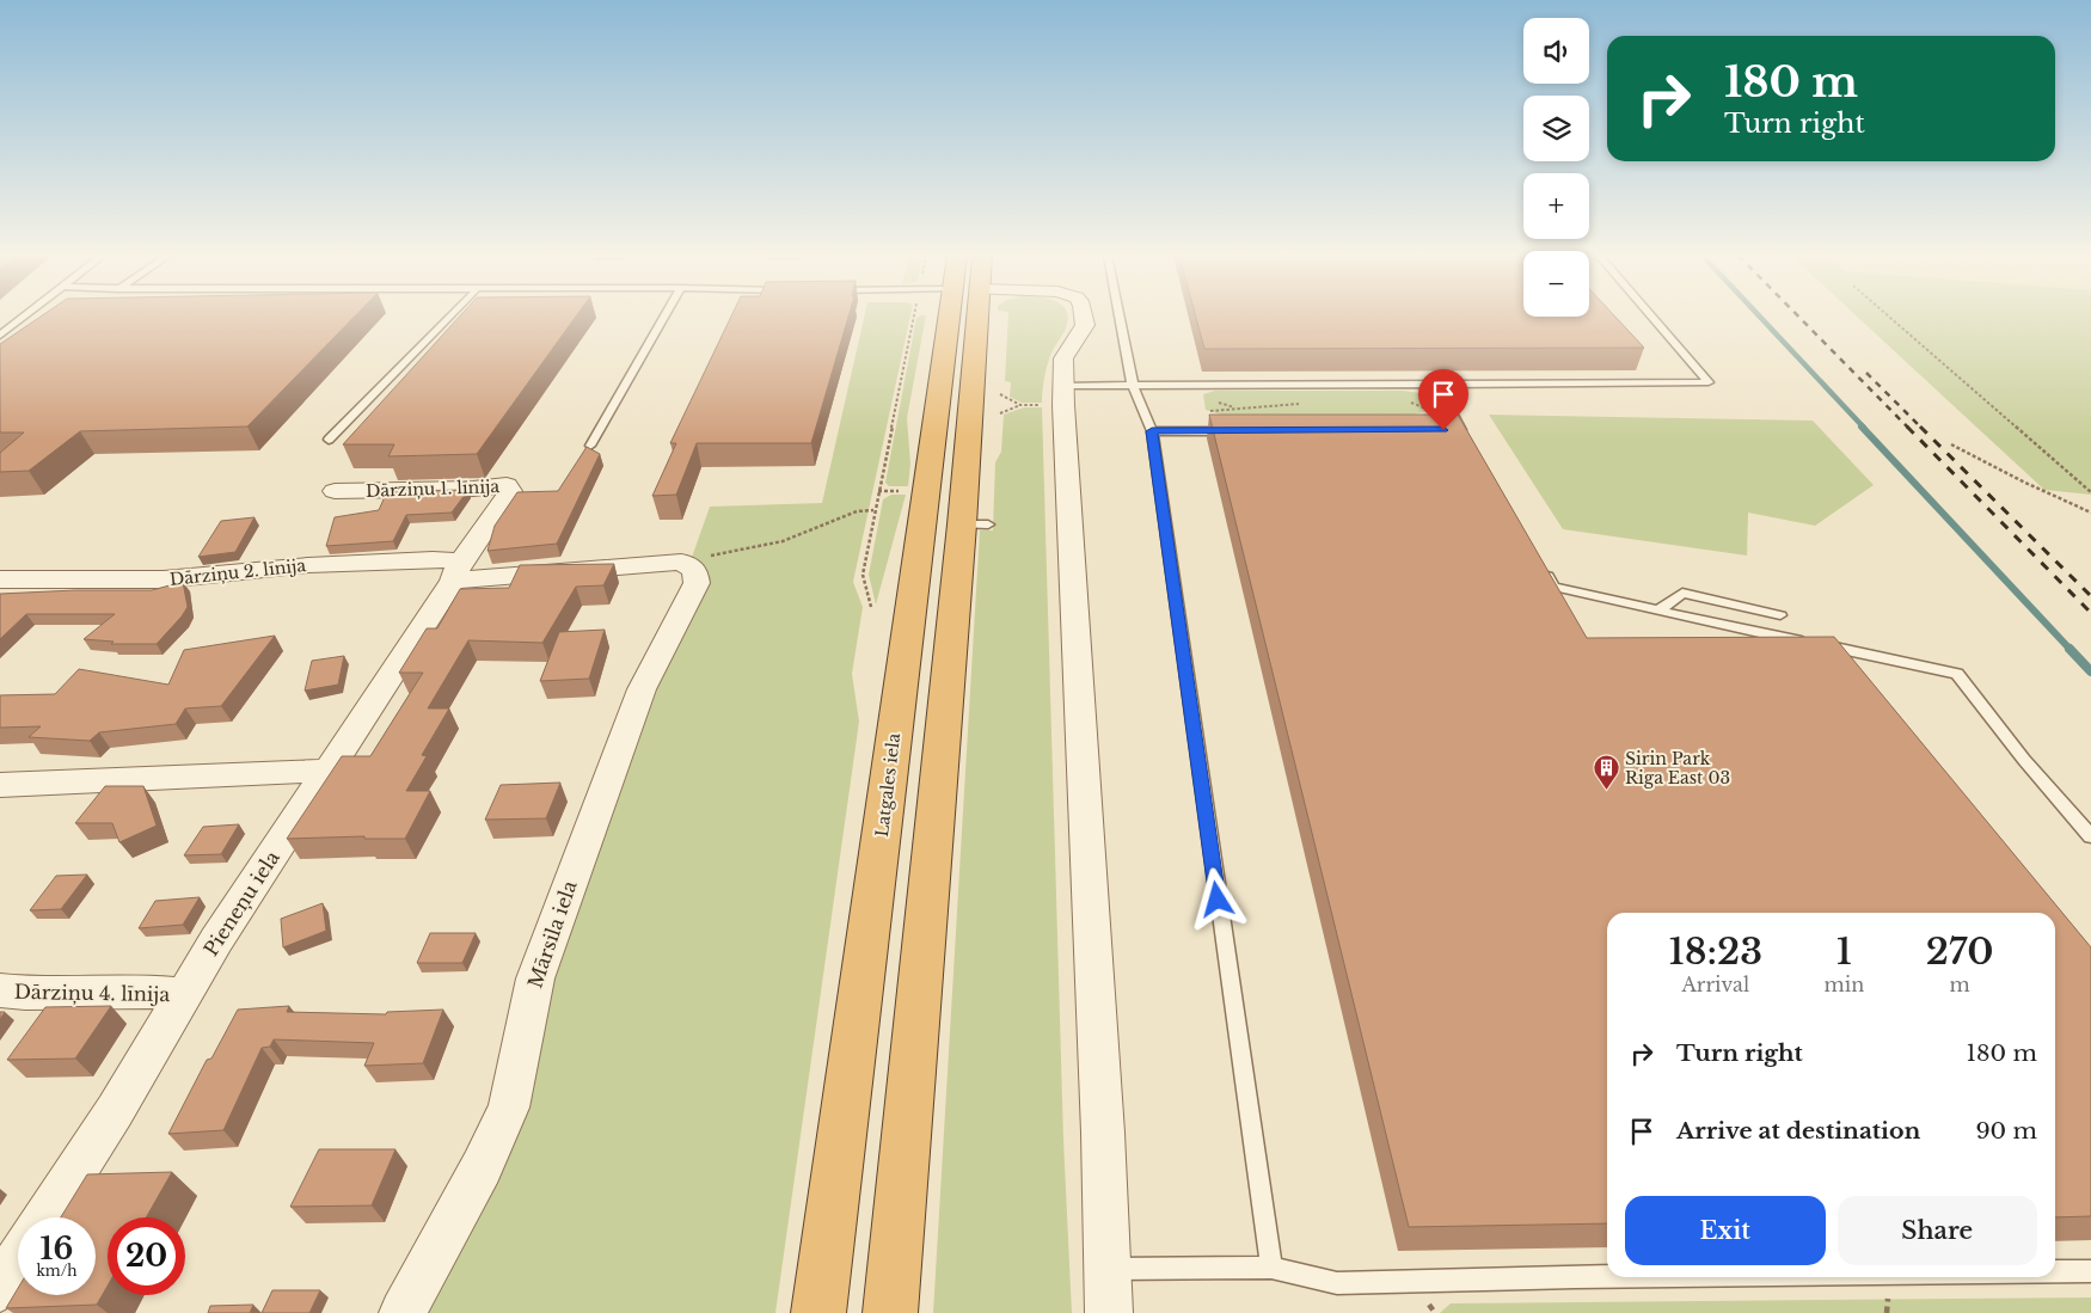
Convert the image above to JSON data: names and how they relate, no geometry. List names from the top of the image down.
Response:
{
  "streets": {
    "highway": ["Latgales iela"],
    "street": [
      "Dārziņu 1. līnija",
      "Dārziņu 2. līnija",
      "Pieneņu iela",
      "Mārsila iela",
      "Dārziņu 4. līnija"
    ]
  },
  "crossings": [
    ["Dārziņu 1. līnija", "Dārziņu 2. līnija"],
    ["Dārziņu 1. līnija", "Pieneņu iela"],
    ["Dārziņu 2. līnija", "Pieneņu iela"],
    ["Dārziņu 2. līnija", "Mārsila iela"],
    ["Pieneņu iela", "Dārziņu 4. līnija"]
  ],
  "places": {
    "building": ["Sirin Park Riga East 03"]
  },
  "page": {
    "map_buttons": ["+", "−"],
    "turn": ["180 m", "Turn right"],
    "eta": [
      "18:23",
      "Arrival",
      "1",
      "min",
      "270",
      "m"
    ],
    "list": [
      {
        "name": "Turn right",
        "value": "180 m"
      },
      {
        "name": "Arrive at destination",
        "value": "90 m"
      }
    ],
    "buttons": ["Exit", "Share"],
    "speed": "16 km/h",
    "limit": "20"
  }
}
